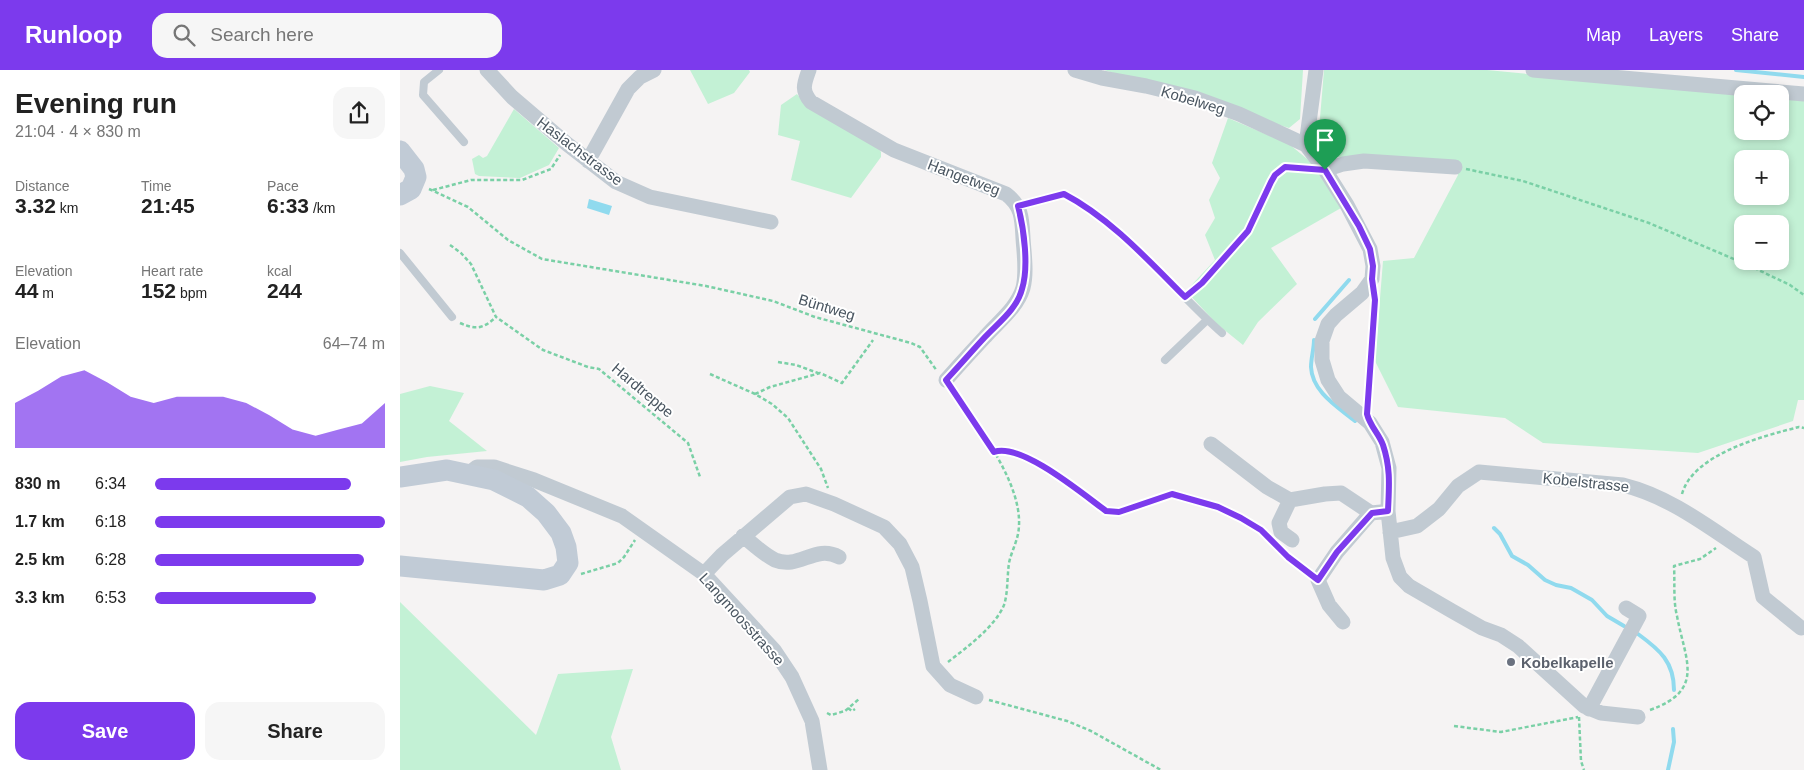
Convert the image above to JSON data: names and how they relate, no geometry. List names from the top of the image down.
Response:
{
  "streets": {
    "street": [
      "Kobelweg",
      "Haslachstrasse",
      "Hangetweg",
      "Kobelstrasse",
      "Langmoosstrasse"
    ],
    "path": ["Büntweg", "Hardtreppe"]
  },
  "crossings": [
    ["Haslachstrasse", "Büntweg"]
  ],
  "places": ["Kobelkapelle"],
  "page": {
    "header": "Runloop",
    "search": "Search here",
    "nav": ["Map", "Layers", "Share"],
    "heading": ["Evening run", "21:04 · 4 × 830 m"],
    "map_buttons": ["+", "−"],
    "stats": [
      ["Distance", "3.32 km"],
      ["Time", "21:45"],
      ["Pace", "6:33 /km"],
      ["Elevation", "44 m"],
      ["Heart rate", "152 bpm"],
      ["kcal", "244"]
    ],
    "chart": ["Elevation", "64–74 m"],
    "list": [
      {
        "name": "830 m",
        "note": "6:34"
      },
      {
        "name": "1.7 km",
        "note": "6:18"
      },
      {
        "name": "2.5 km",
        "note": "6:28"
      },
      {
        "name": "3.3 km",
        "note": "6:53"
      }
    ],
    "buttons": ["Save", "Share"]
  }
}
